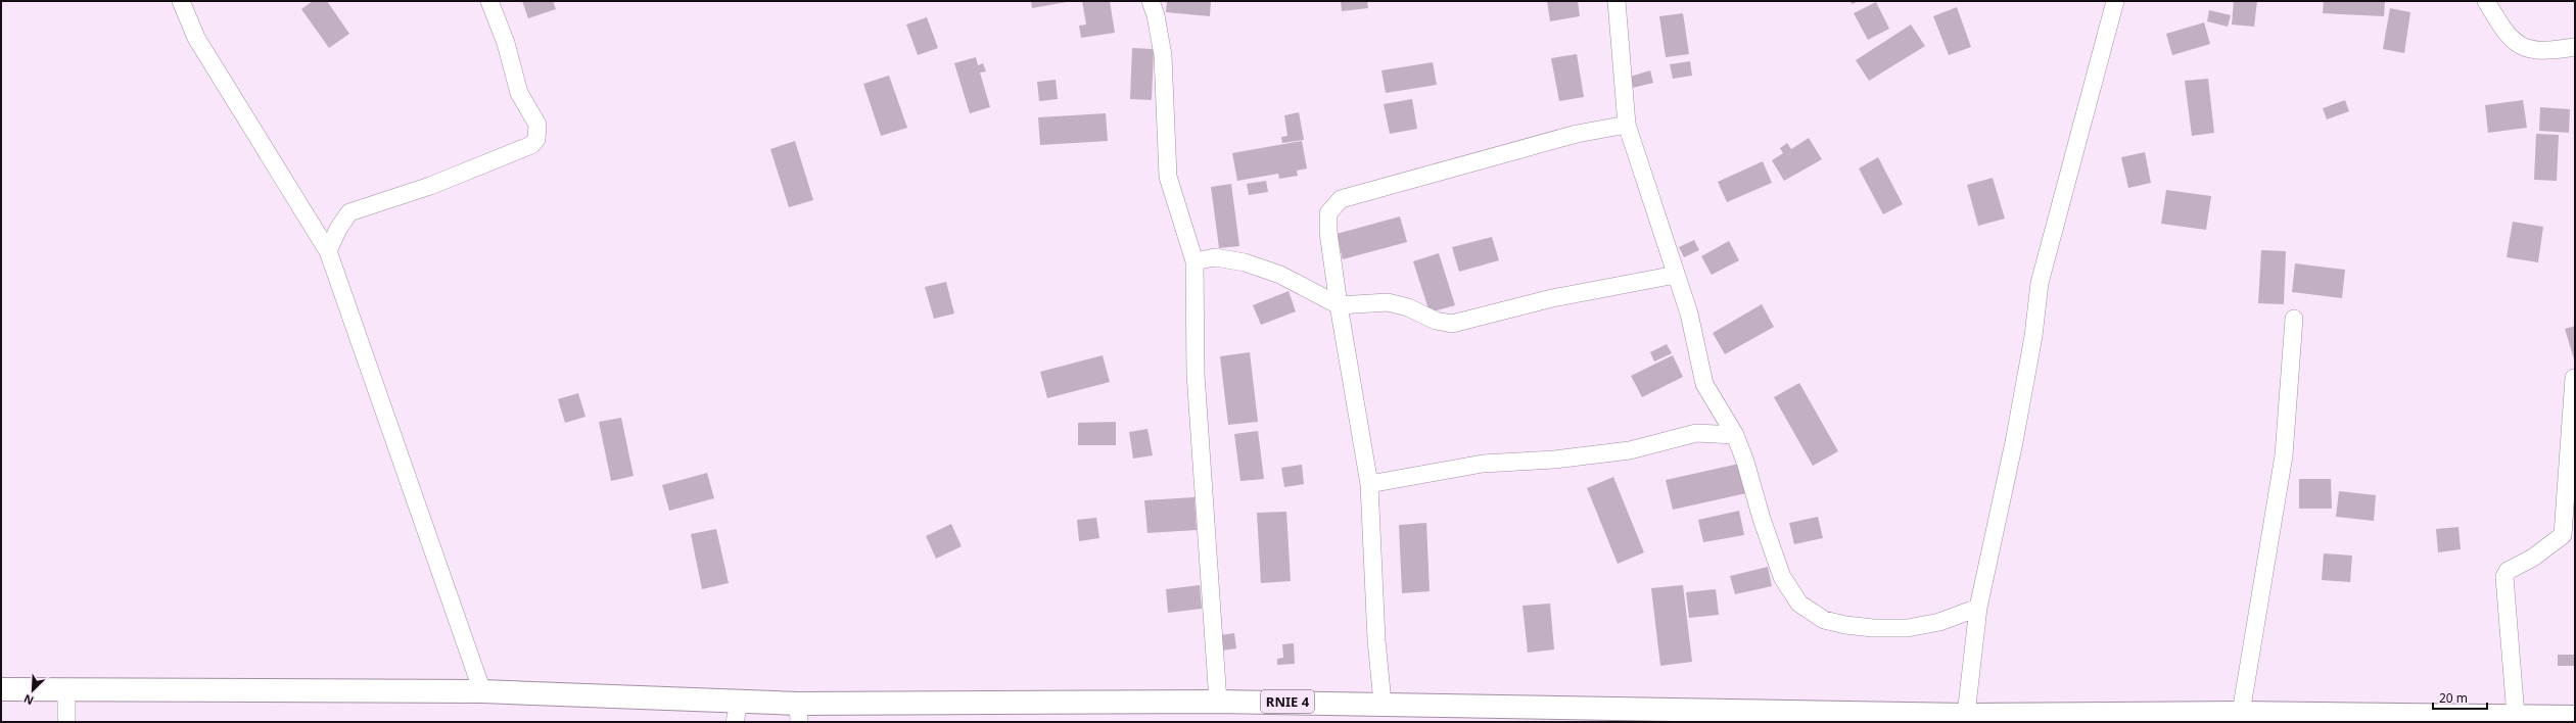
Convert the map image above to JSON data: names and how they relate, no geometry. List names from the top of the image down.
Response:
{
  "streets": {
    "main road": ["RNIE 4"]
  },
  "scale_bar": "20 m",
  "north": "bottom left"
}
